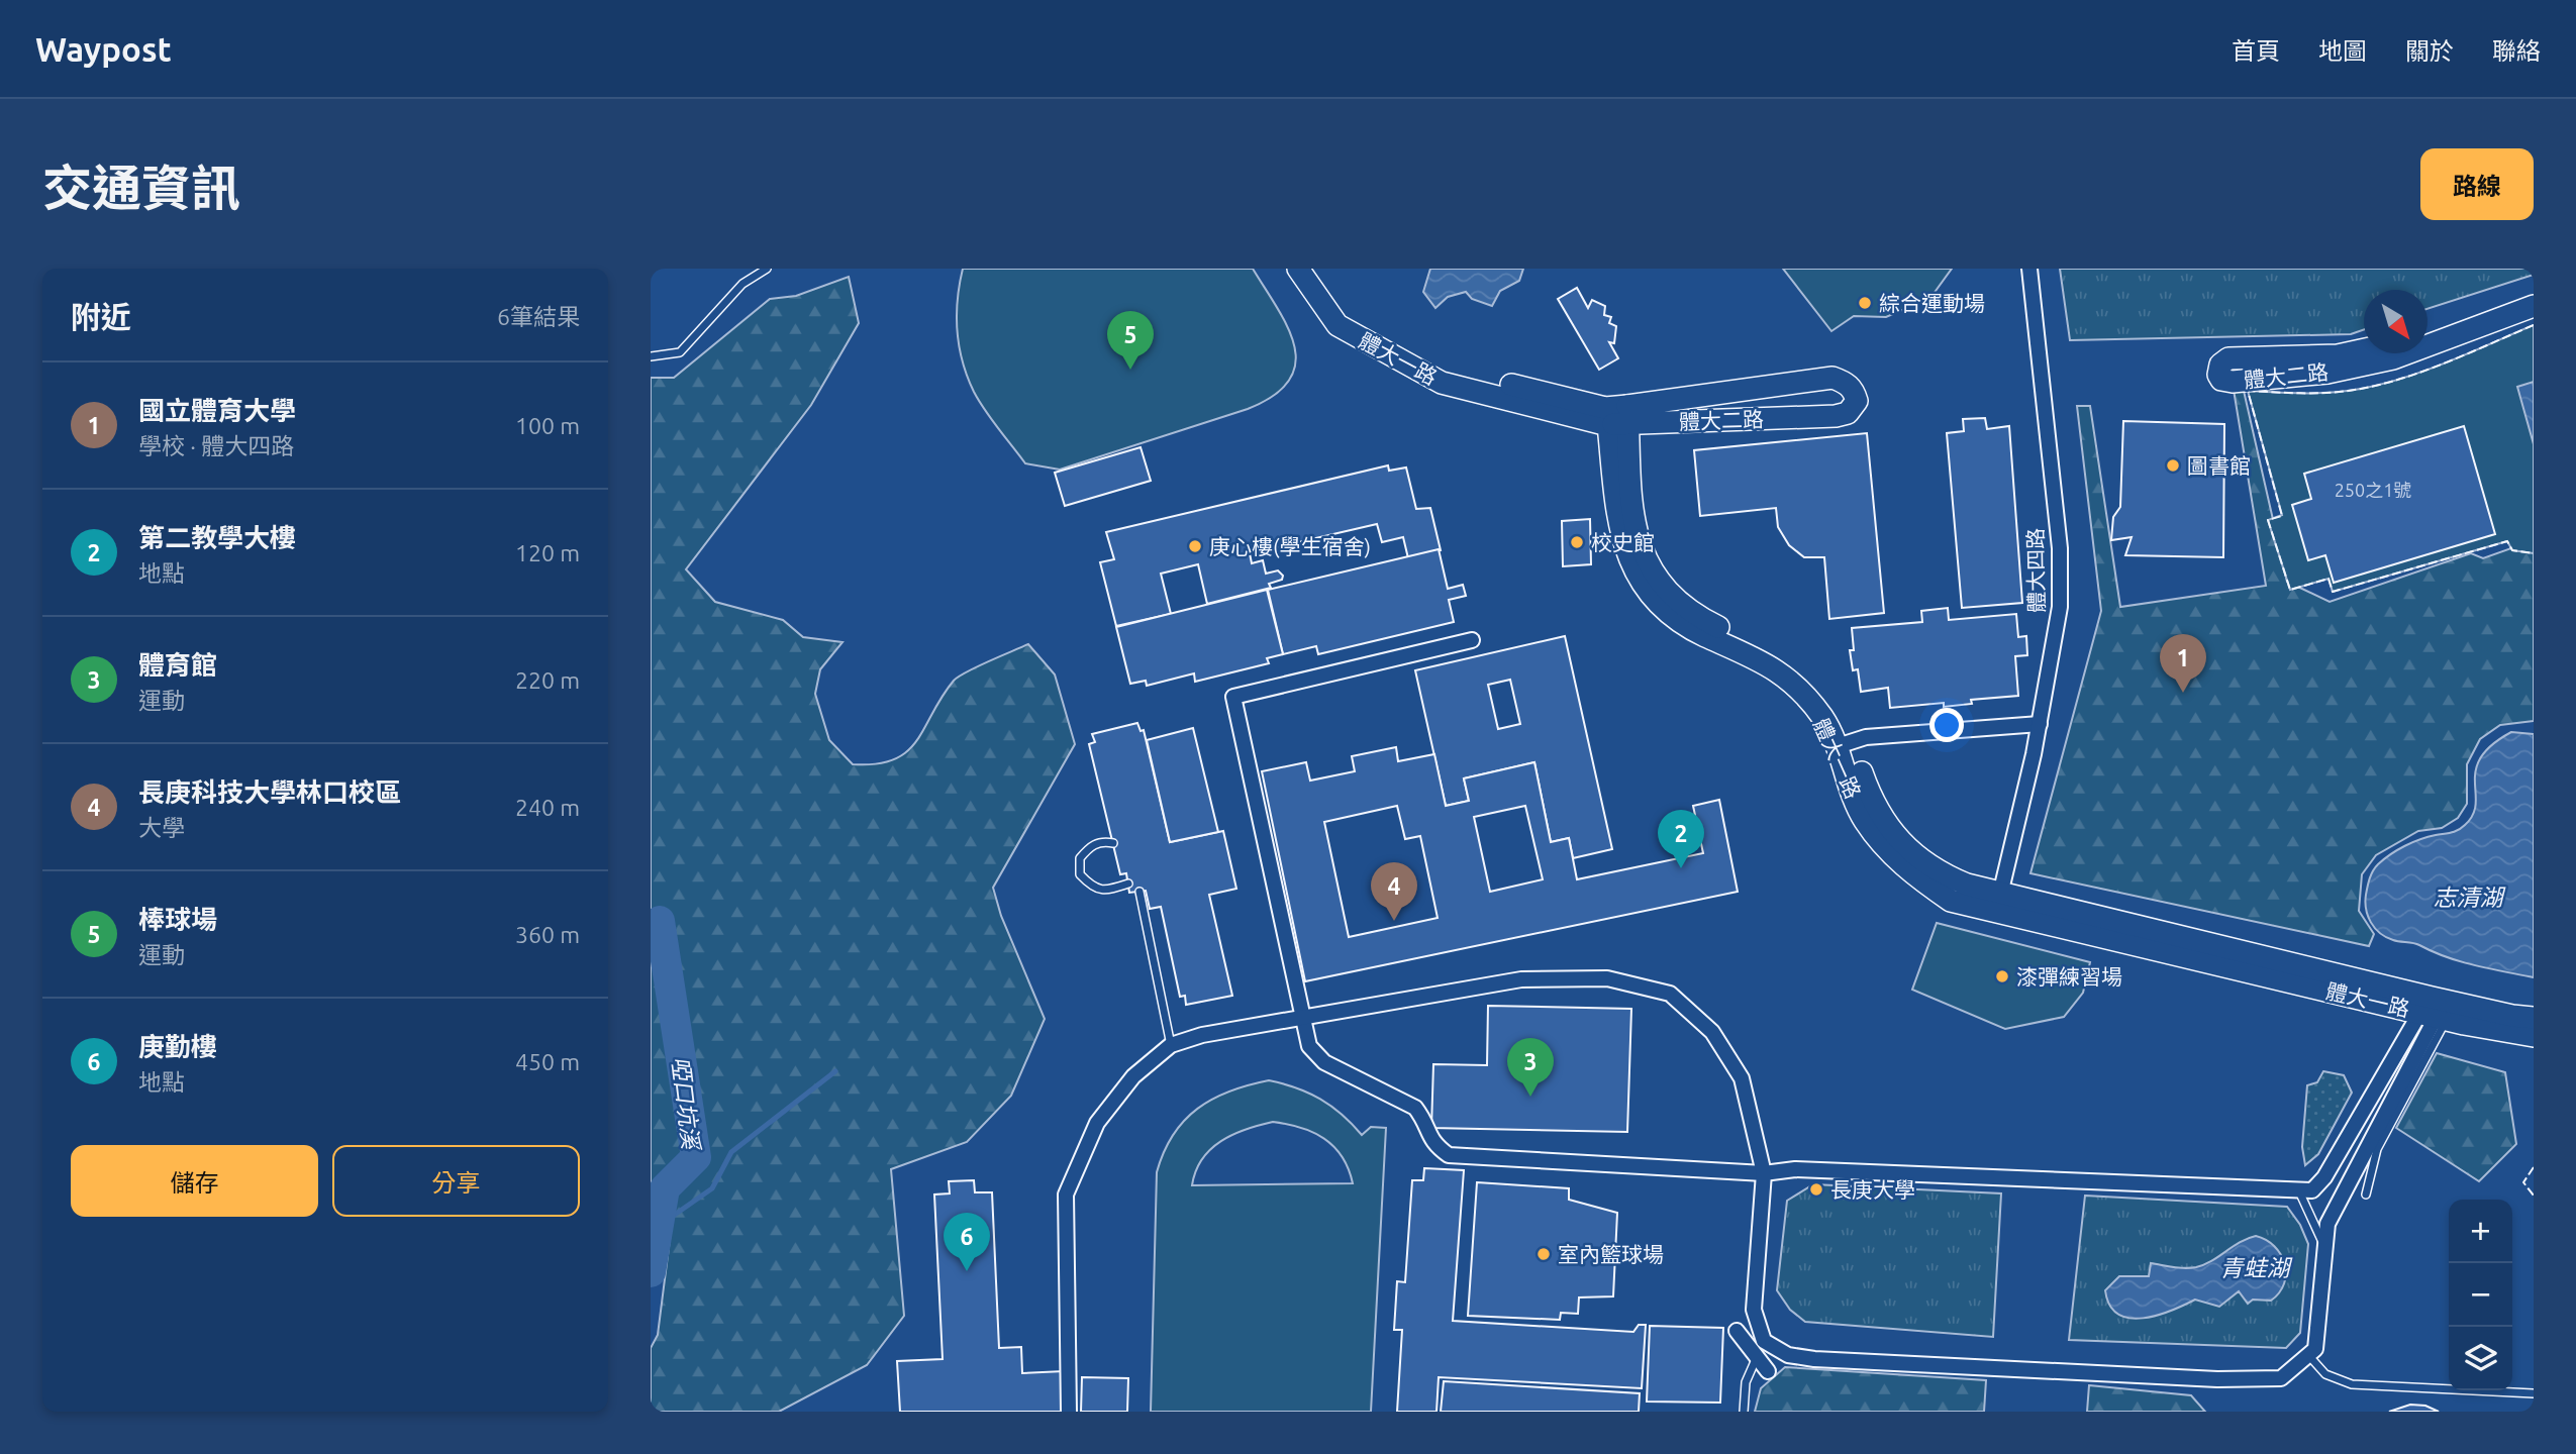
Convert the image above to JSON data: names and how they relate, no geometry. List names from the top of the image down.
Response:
{
  "streets": {
    "street": ["體大一路", "體大二路", "體大四路"]
  },
  "crossings": [
    ["體大一路", "體大二路"],
    ["體大一路", "體大四路"]
  ],
  "water": ["志清湖", "啞口坑溪", "青蛙湖"],
  "places": [
    "綜合運動場",
    "圖書館",
    "校史館",
    "庚心樓(學生宿舍)",
    "漆彈練習場",
    "長庚大學",
    "室內籃球場"
  ],
  "house_numbers": ["250之1號"],
  "north": "bottom right",
  "page": {
    "header": "Waypost",
    "nav": [
      "首頁",
      "地圖",
      "關於",
      "聯絡"
    ],
    "title": "交通資訊",
    "buttons": [
      "路線",
      ["儲存", "分享"]
    ],
    "heading": ["附近", "6筆結果"],
    "pins": [
      "5",
      "1",
      "2",
      "4",
      "3",
      "6"
    ],
    "list": [
      {
        "mark": "1",
        "name": "國立體育大學",
        "note": "學校 · 體大四路",
        "value": "100 m"
      },
      {
        "mark": "2",
        "name": "第二教學大樓",
        "note": "地點",
        "value": "120 m"
      },
      {
        "mark": "3",
        "name": "體育館",
        "note": "運動",
        "value": "220 m"
      },
      {
        "mark": "4",
        "name": "長庚科技大學林口校區",
        "note": "大學",
        "value": "240 m"
      },
      {
        "mark": "5",
        "name": "棒球場",
        "note": "運動",
        "value": "360 m"
      },
      {
        "mark": "6",
        "name": "庚勤樓",
        "note": "地點",
        "value": "450 m"
      }
    ],
    "map_buttons": ["+", "−"]
  }
}
